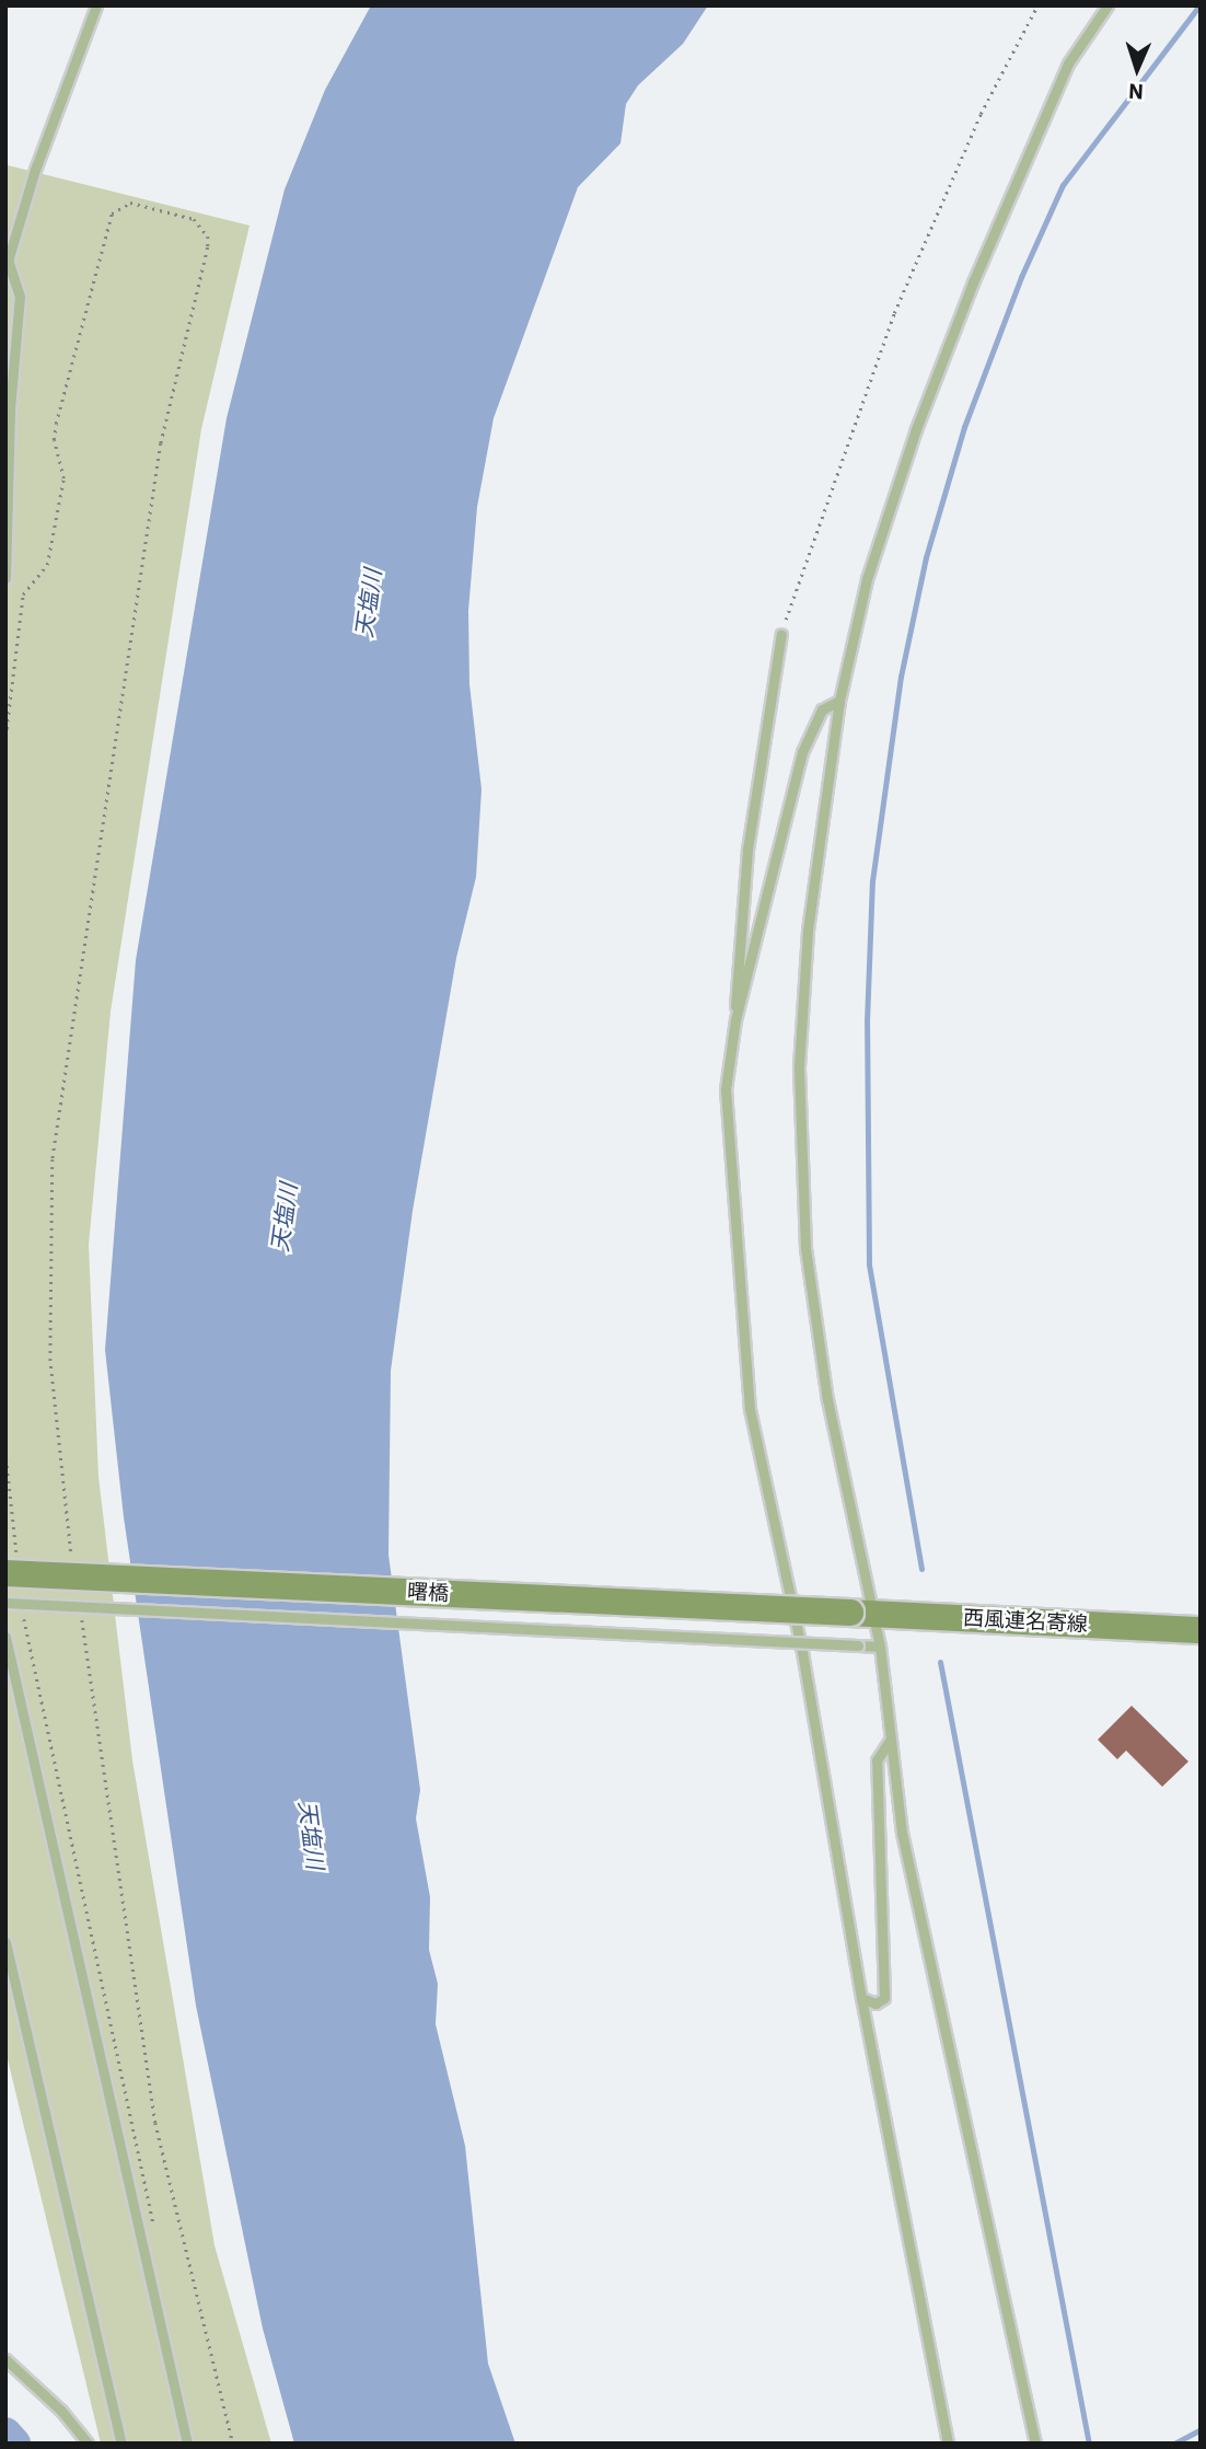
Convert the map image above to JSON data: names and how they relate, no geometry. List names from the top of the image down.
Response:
{
  "streets": {
    "main road": ["曙橋", "西風連名寄線"]
  },
  "crossings": [
    ["曙橋", "西風連名寄線"]
  ],
  "water": ["天塩川"],
  "north": "bottom"
}
